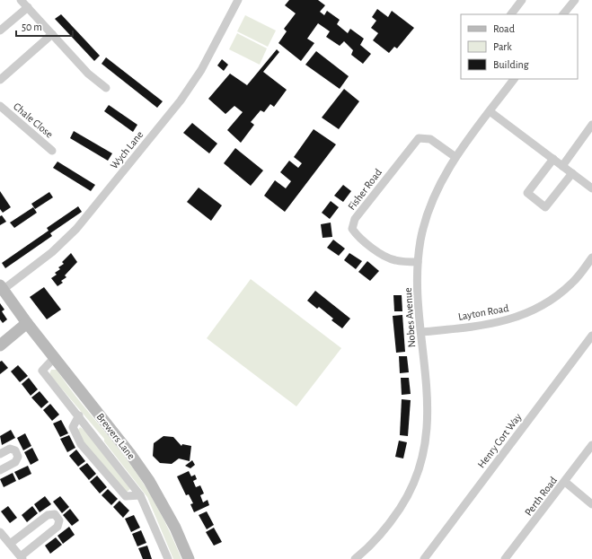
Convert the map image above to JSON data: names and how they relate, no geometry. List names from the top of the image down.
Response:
{
  "streets": {
    "street": [
      "Chale Close",
      "Wych Lane",
      "Fisher Road",
      "Layton Road",
      "Nobes Avenue",
      "Brewers Lane",
      "Henry Cort Way",
      "Perth Road"
    ]
  },
  "crossings": [
    ["Wych Lane", "Brewers Lane"],
    ["Fisher Road", "Nobes Avenue"],
    ["Layton Road", "Nobes Avenue"]
  ],
  "legend": ["Road", "Park", "Building"],
  "scale_bar": "50 m"
}
